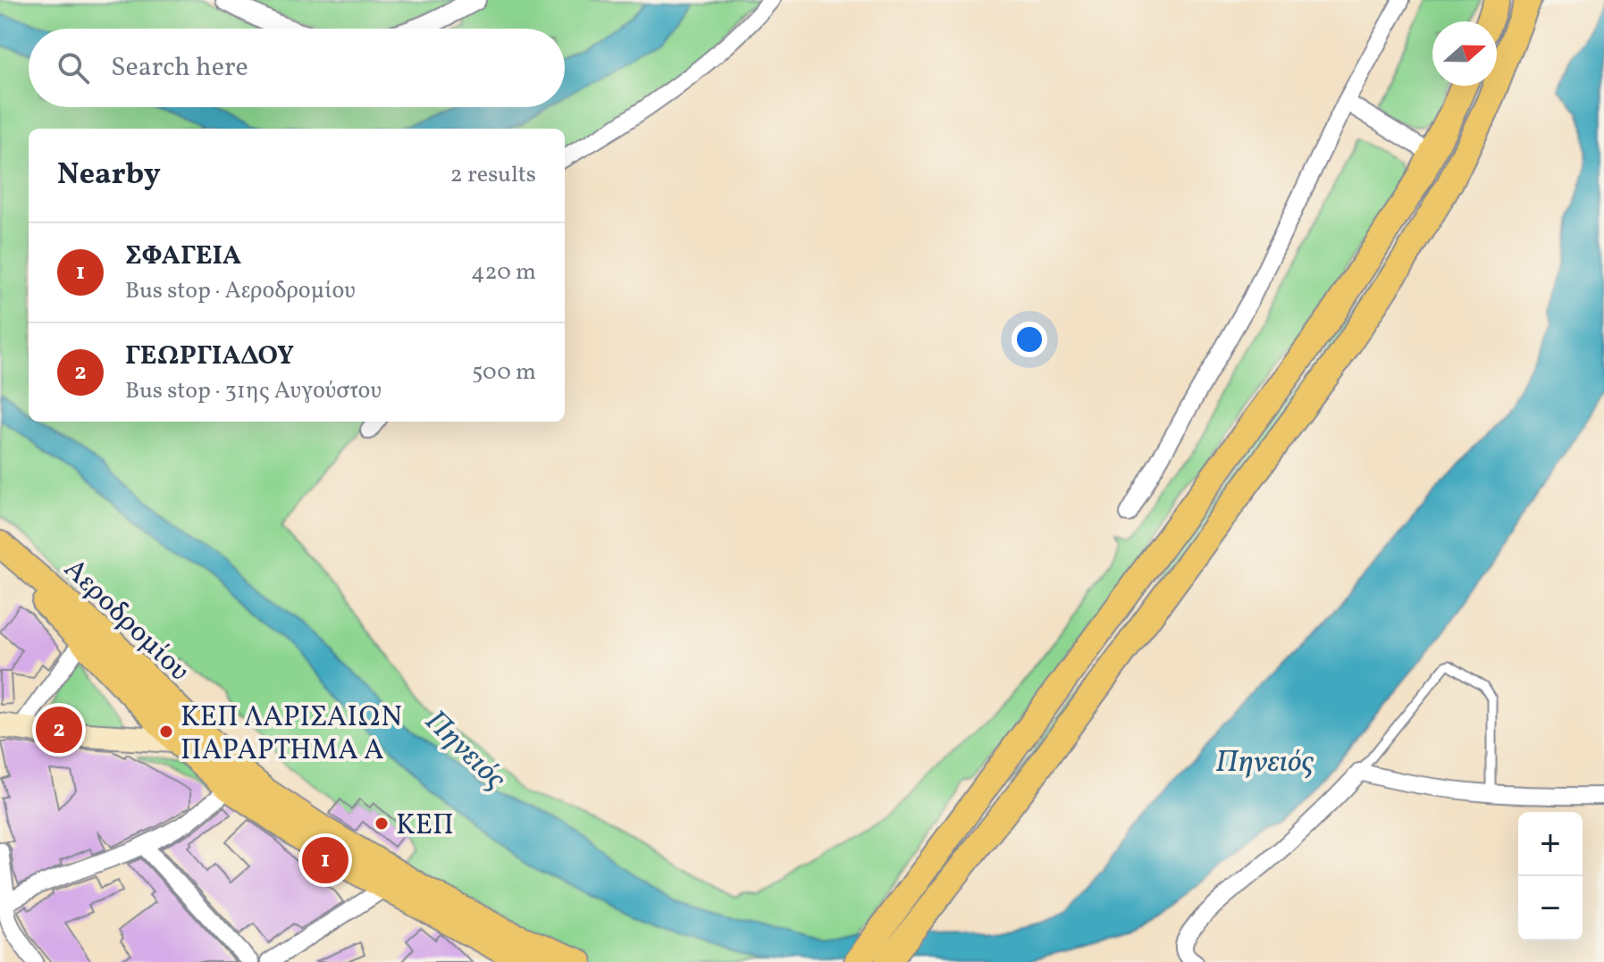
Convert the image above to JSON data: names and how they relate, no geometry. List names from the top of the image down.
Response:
{
  "streets": {
    "main road": ["Αεροδρομίου"]
  },
  "water": ["Πηνειός"],
  "places": ["ΚΕΠ ΛΑΡΙΣΑΙΩΝ ΠΑΡΑΡΤΗΜΑ A", "ΚΕΠ"],
  "north": "right",
  "page": {
    "search": "Search here",
    "heading": ["Nearby", "2 results"],
    "list": [
      {
        "mark": "1",
        "name": "ΣΦΑΓΕΙΑ",
        "note": "Bus stop · Αεροδρομίου",
        "value": "420 m"
      },
      {
        "mark": "2",
        "name": "ΓΕΩΡΓΙΑΔΟΥ",
        "note": "Bus stop · 31ης Αυγούστου",
        "value": "500 m"
      }
    ],
    "pins": ["2", "1"],
    "map_buttons": ["+", "−"]
  }
}
